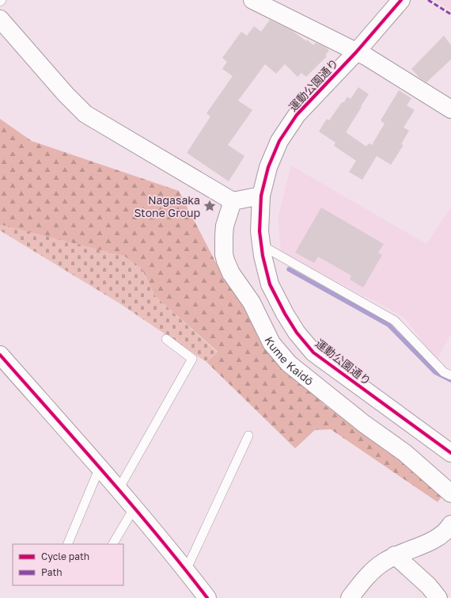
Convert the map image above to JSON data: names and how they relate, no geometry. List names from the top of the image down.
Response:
{
  "streets": {
    "street": ["運動公園通り", "Kume Kaidō"]
  },
  "places": {
    "place": ["Nagasaka Stone Group"]
  },
  "legend": ["Cycle path", "Path"]
}
